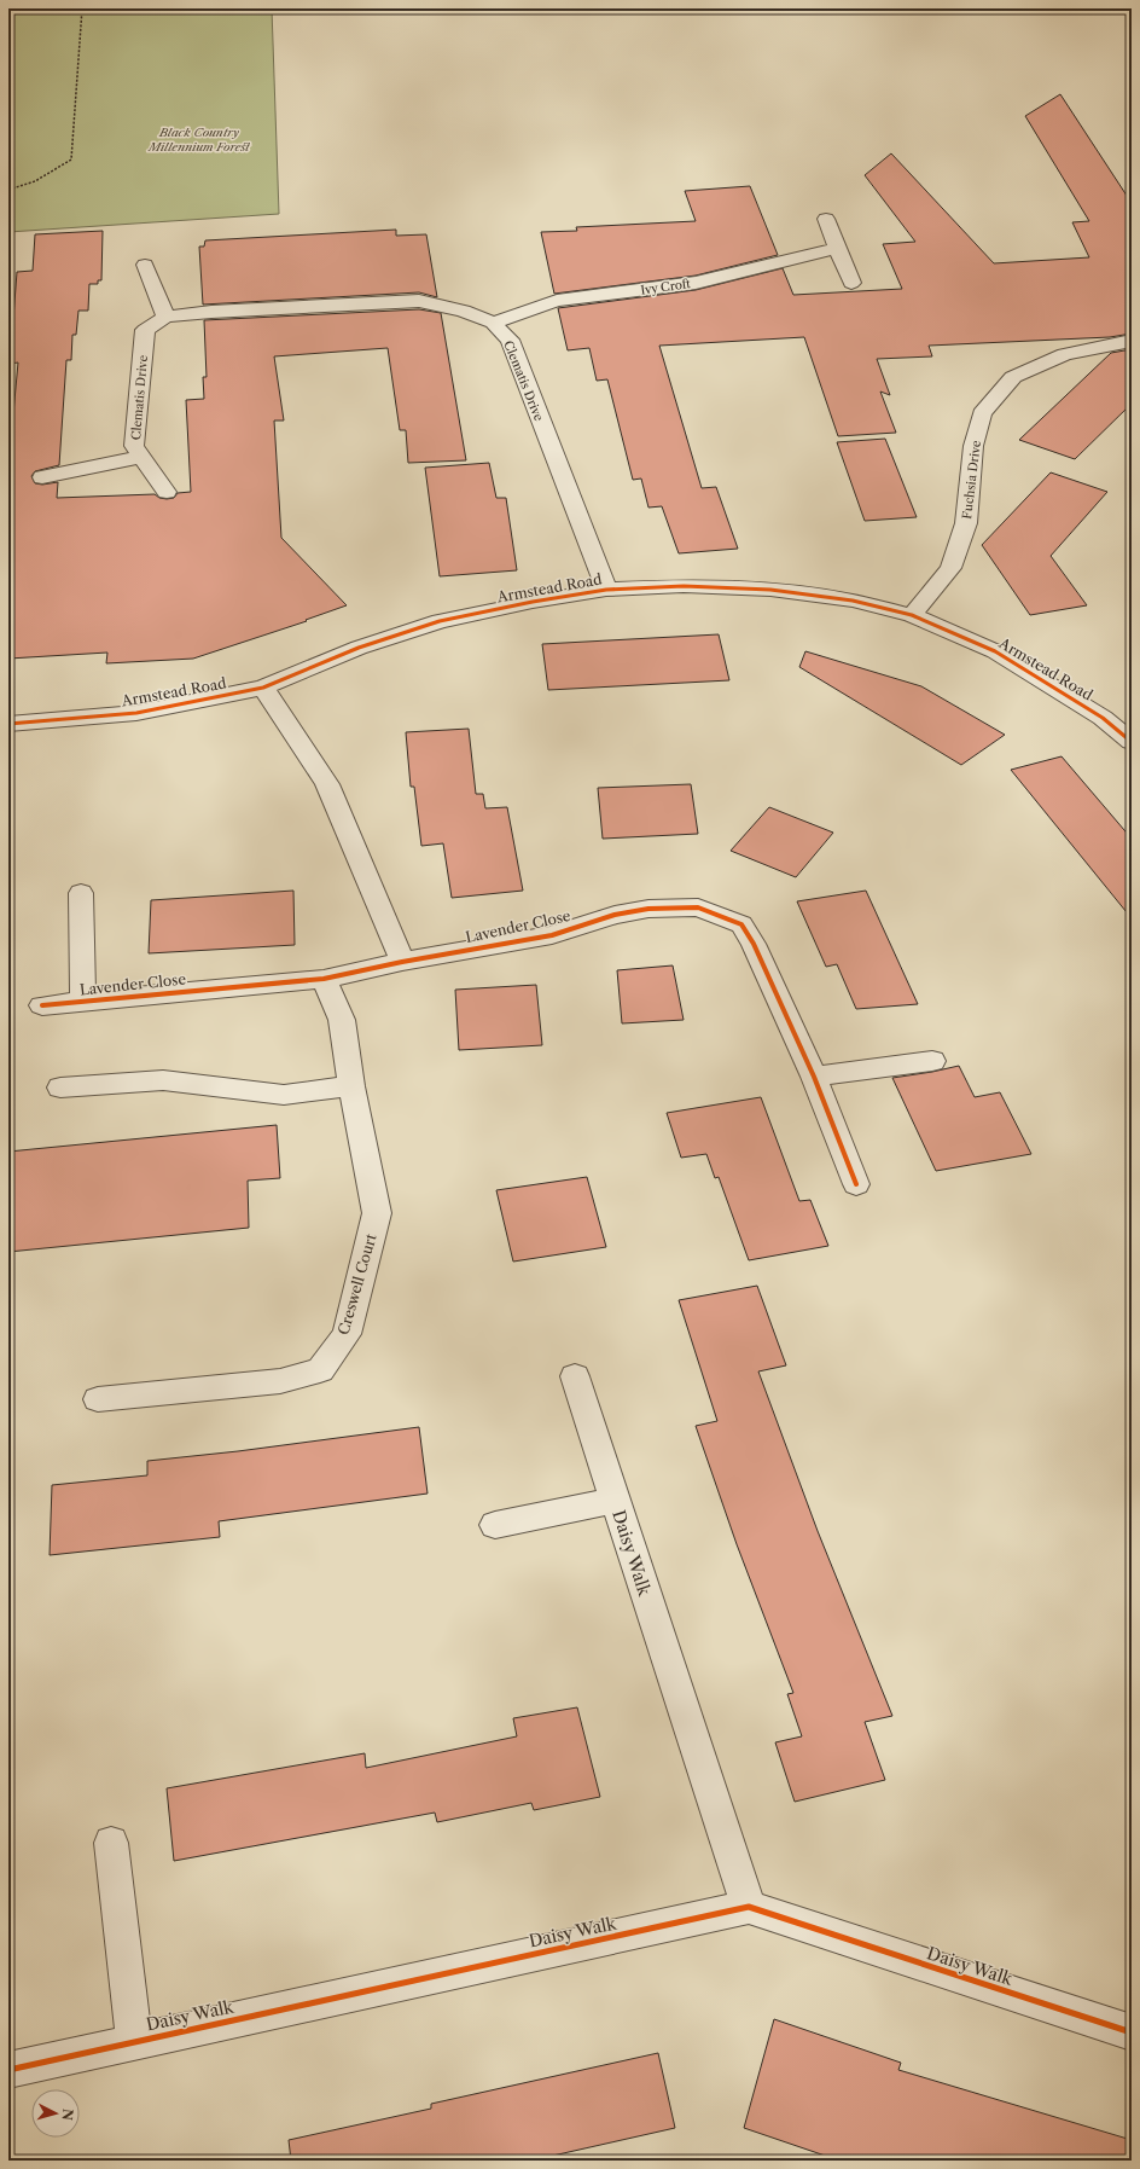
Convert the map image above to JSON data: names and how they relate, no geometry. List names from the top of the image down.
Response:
{
  "streets": {
    "street": [
      "Ivy Croft",
      "Clematis Drive",
      "Fuchsia Drive",
      "Armstead Road",
      "Lavender Close",
      "Creswell Court",
      "Daisy Walk"
    ]
  },
  "crossings": [
    ["Ivy Croft", "Clematis Drive"],
    ["Clematis Drive", "Armstead Road"],
    ["Fuchsia Drive", "Armstead Road"],
    ["Lavender Close", "Creswell Court"]
  ],
  "parks": ["Black Country Millennium Forest"],
  "north": "right"
}
